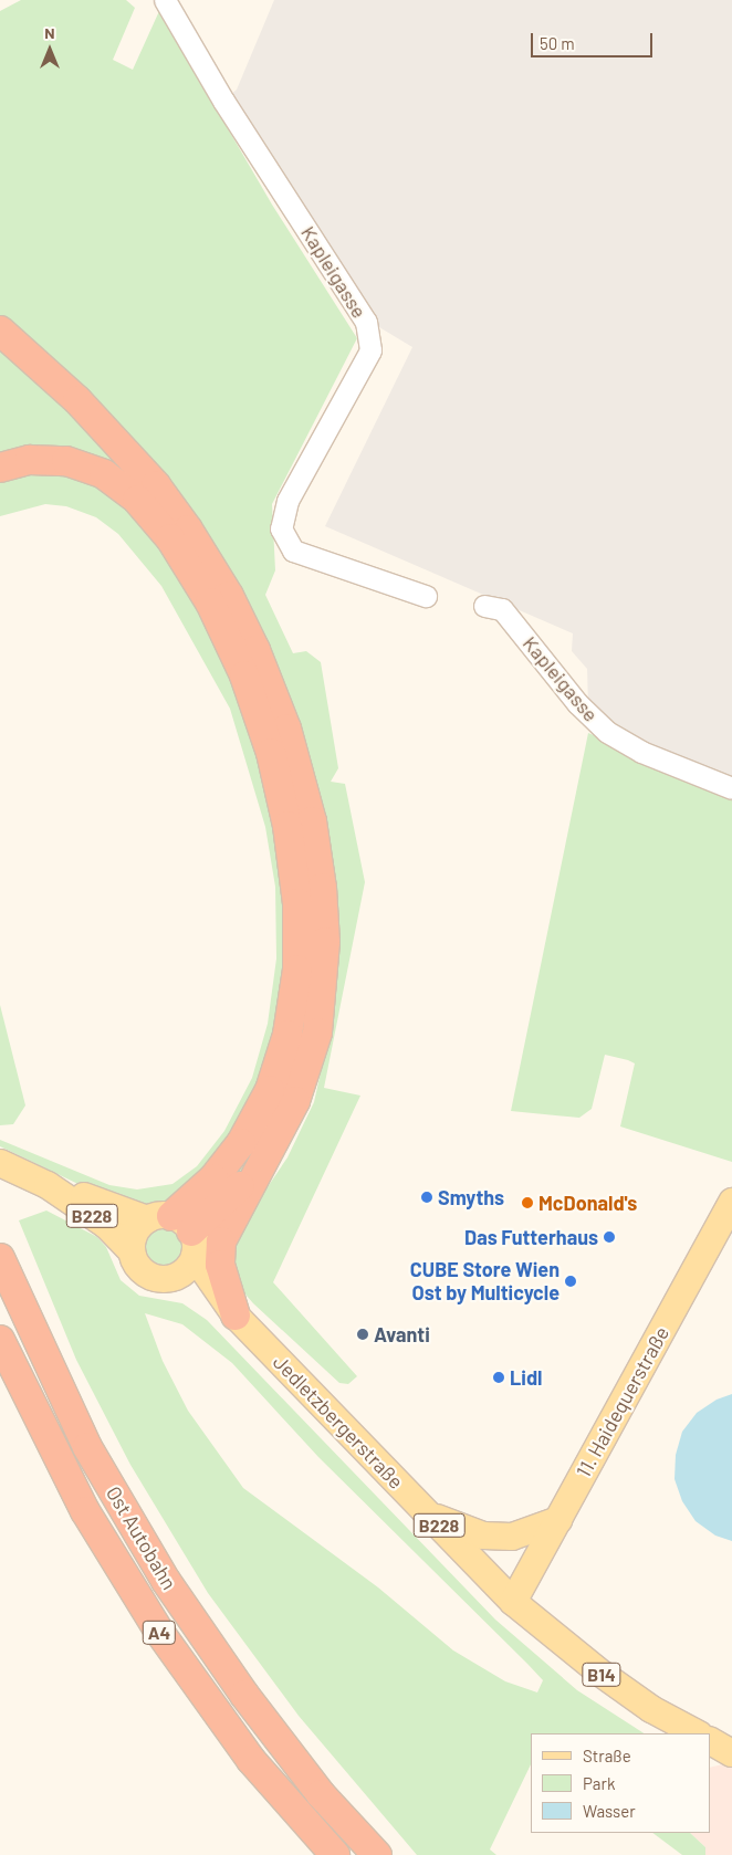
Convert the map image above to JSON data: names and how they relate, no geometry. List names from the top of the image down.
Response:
{
  "streets": {
    "highway": ["Ost Autobahn", "A4"],
    "main road": [
      "B228",
      "11. Haidequerstraße",
      "Jedletzbergerstraße",
      "B14"
    ],
    "street": ["Kapleigasse"]
  },
  "crossings": [
    ["B228", "11. Haidequerstraße"],
    ["B228", "Jedletzbergerstraße"],
    ["11. Haidequerstraße", "Jedletzbergerstraße"]
  ],
  "places": [
    "Smyths",
    "McDonald's",
    "Das Futterhaus",
    "CUBE Store Wien Ost by Multicycle",
    "Avanti",
    "Lidl"
  ],
  "legend": ["Straße", "Park", "Wasser"],
  "scale_bar": "50 m",
  "north": "top"
}
